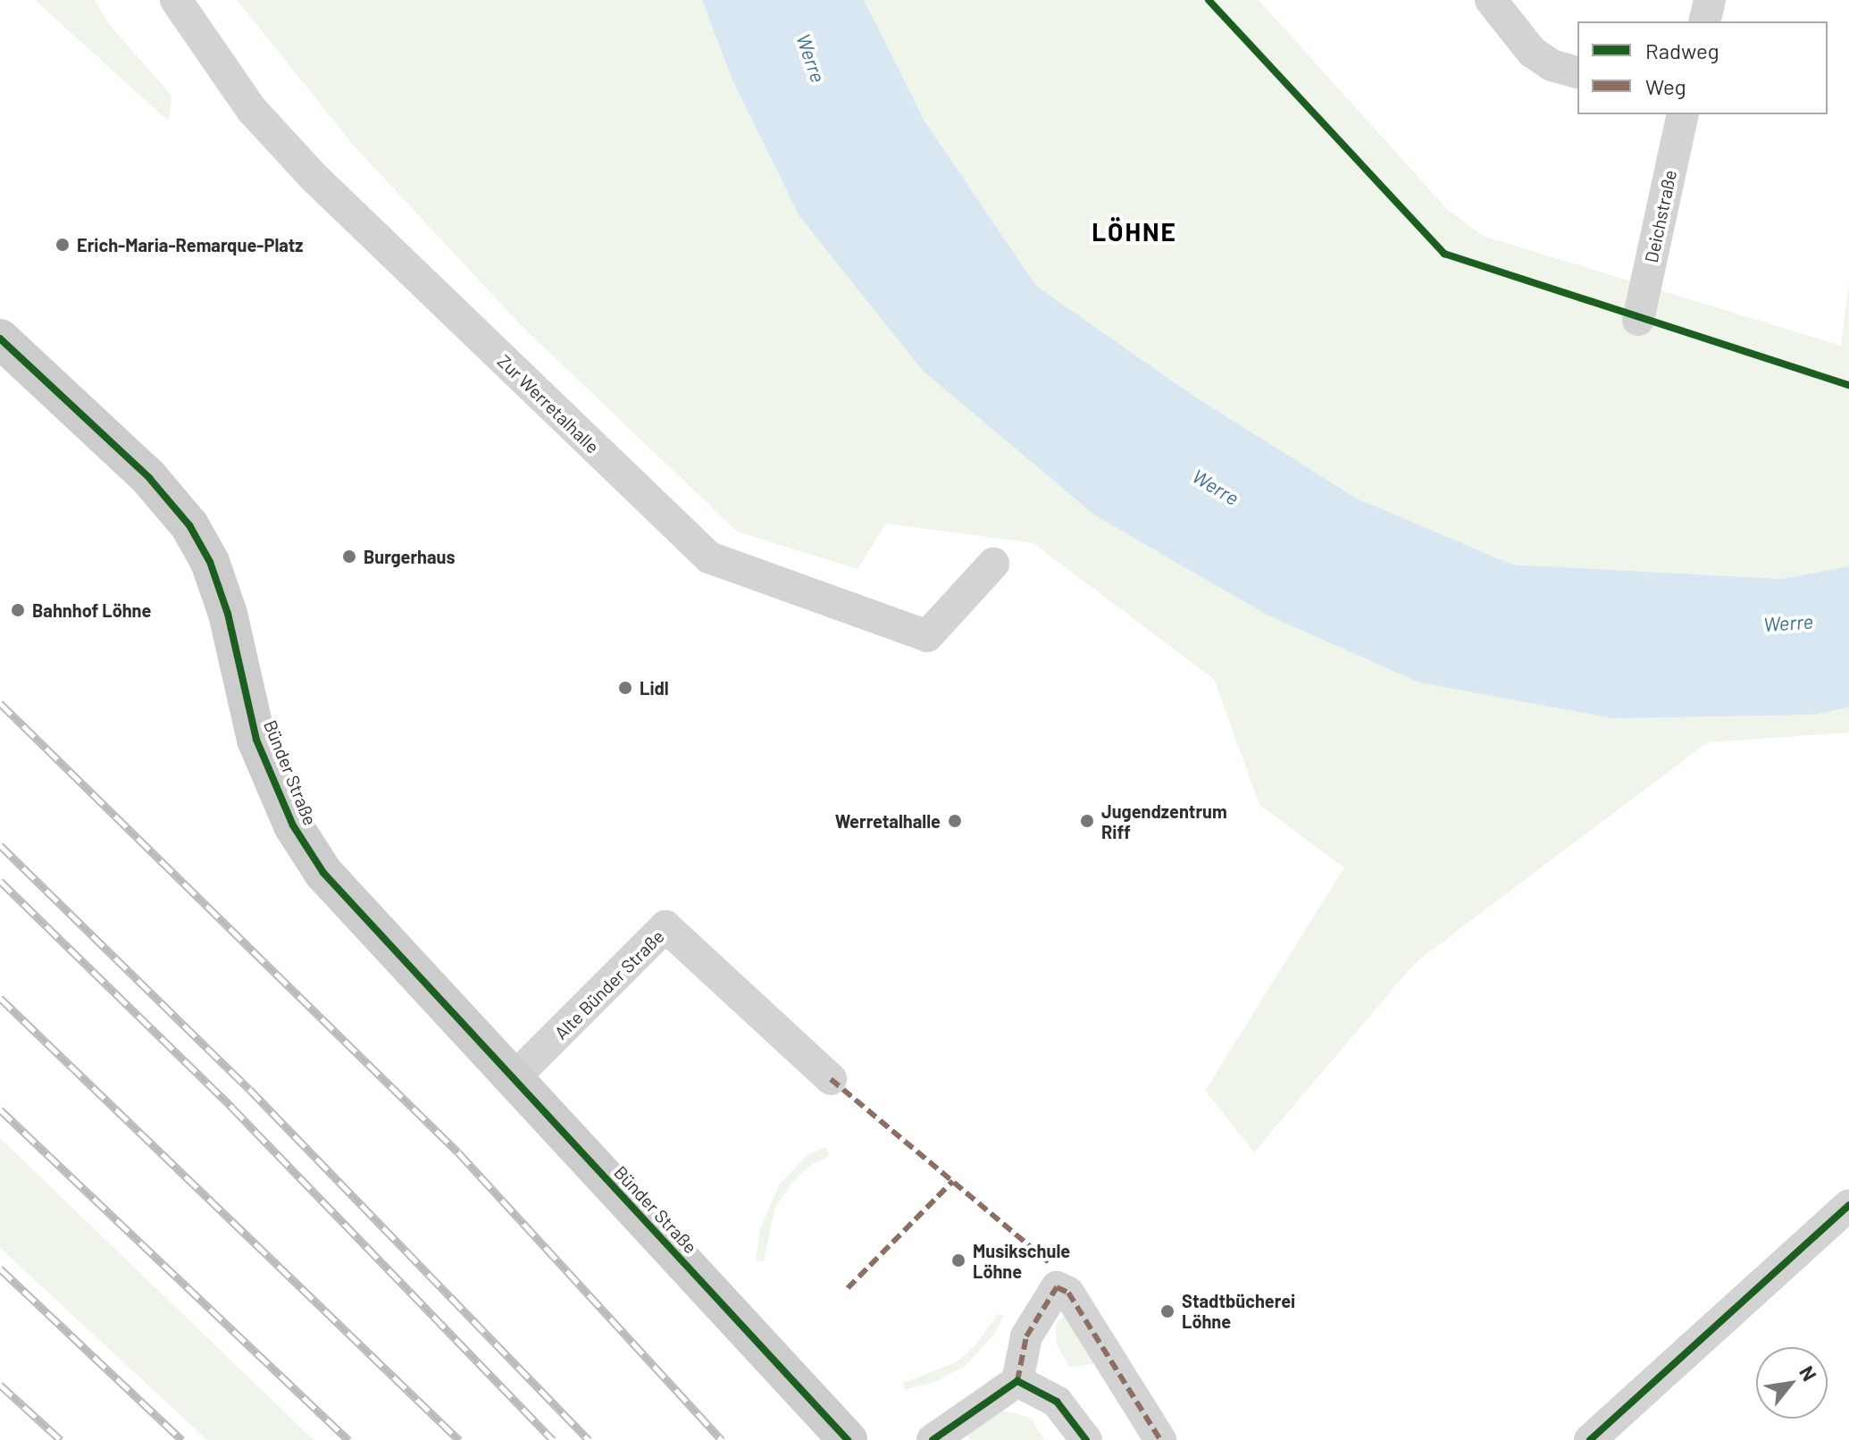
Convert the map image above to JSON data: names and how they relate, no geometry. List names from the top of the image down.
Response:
{
  "streets": {
    "main road": ["Bünder Straße"],
    "street": ["Deichstraße", "Zur Werretalhalle", "Alte Bünder Straße"]
  },
  "crossings": [
    ["Bünder Straße", "Alte Bünder Straße"]
  ],
  "districts": ["LÖHNE"],
  "water": ["Werre"],
  "places": [
    "Erich-Maria-Remarque-Platz",
    "Burgerhaus",
    "Bahnhof Löhne",
    "Lidl",
    "Werretalhalle",
    "Jugendzentrum Riff",
    "Musikschule Löhne",
    "Stadtbücherei Löhne"
  ],
  "legend": ["Radweg", "Weg"],
  "north": "top right"
}
